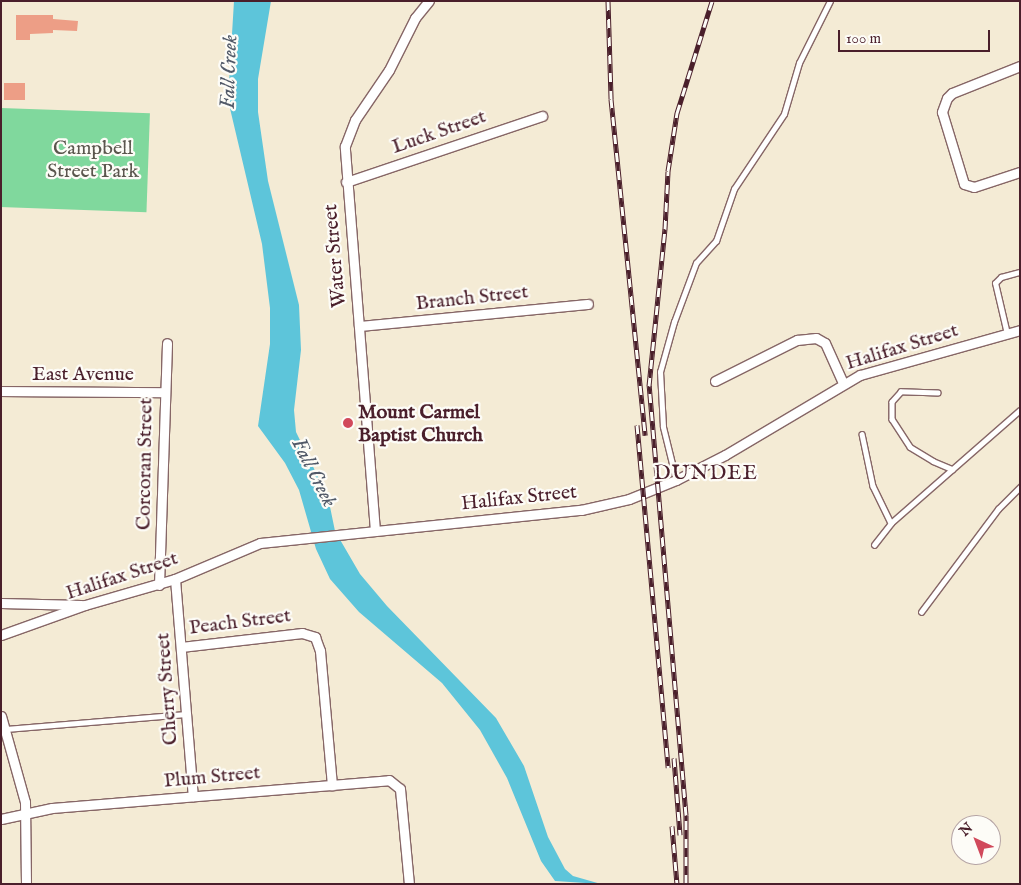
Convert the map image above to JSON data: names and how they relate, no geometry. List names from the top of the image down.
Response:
{
  "streets": {
    "street": [
      "Luck Street",
      "Water Street",
      "Branch Street",
      "Halifax Street",
      "East Avenue",
      "Corcoran Street",
      "Peach Street",
      "Cherry Street",
      "Plum Street"
    ]
  },
  "crossings": [
    ["Luck Street", "Water Street"],
    ["Water Street", "Branch Street"],
    ["Water Street", "Halifax Street"],
    ["Halifax Street", "Corcoran Street"],
    ["Halifax Street", "Cherry Street"],
    ["East Avenue", "Corcoran Street"],
    ["Peach Street", "Cherry Street"],
    ["Peach Street", "Plum Street"],
    ["Cherry Street", "Plum Street"]
  ],
  "districts": ["DUNDEE"],
  "water": ["Fall Creek"],
  "parks": ["Campbell Street Park"],
  "places": ["Mount Carmel Baptist Church"],
  "scale_bar": "100 m",
  "north": "top left"
}
